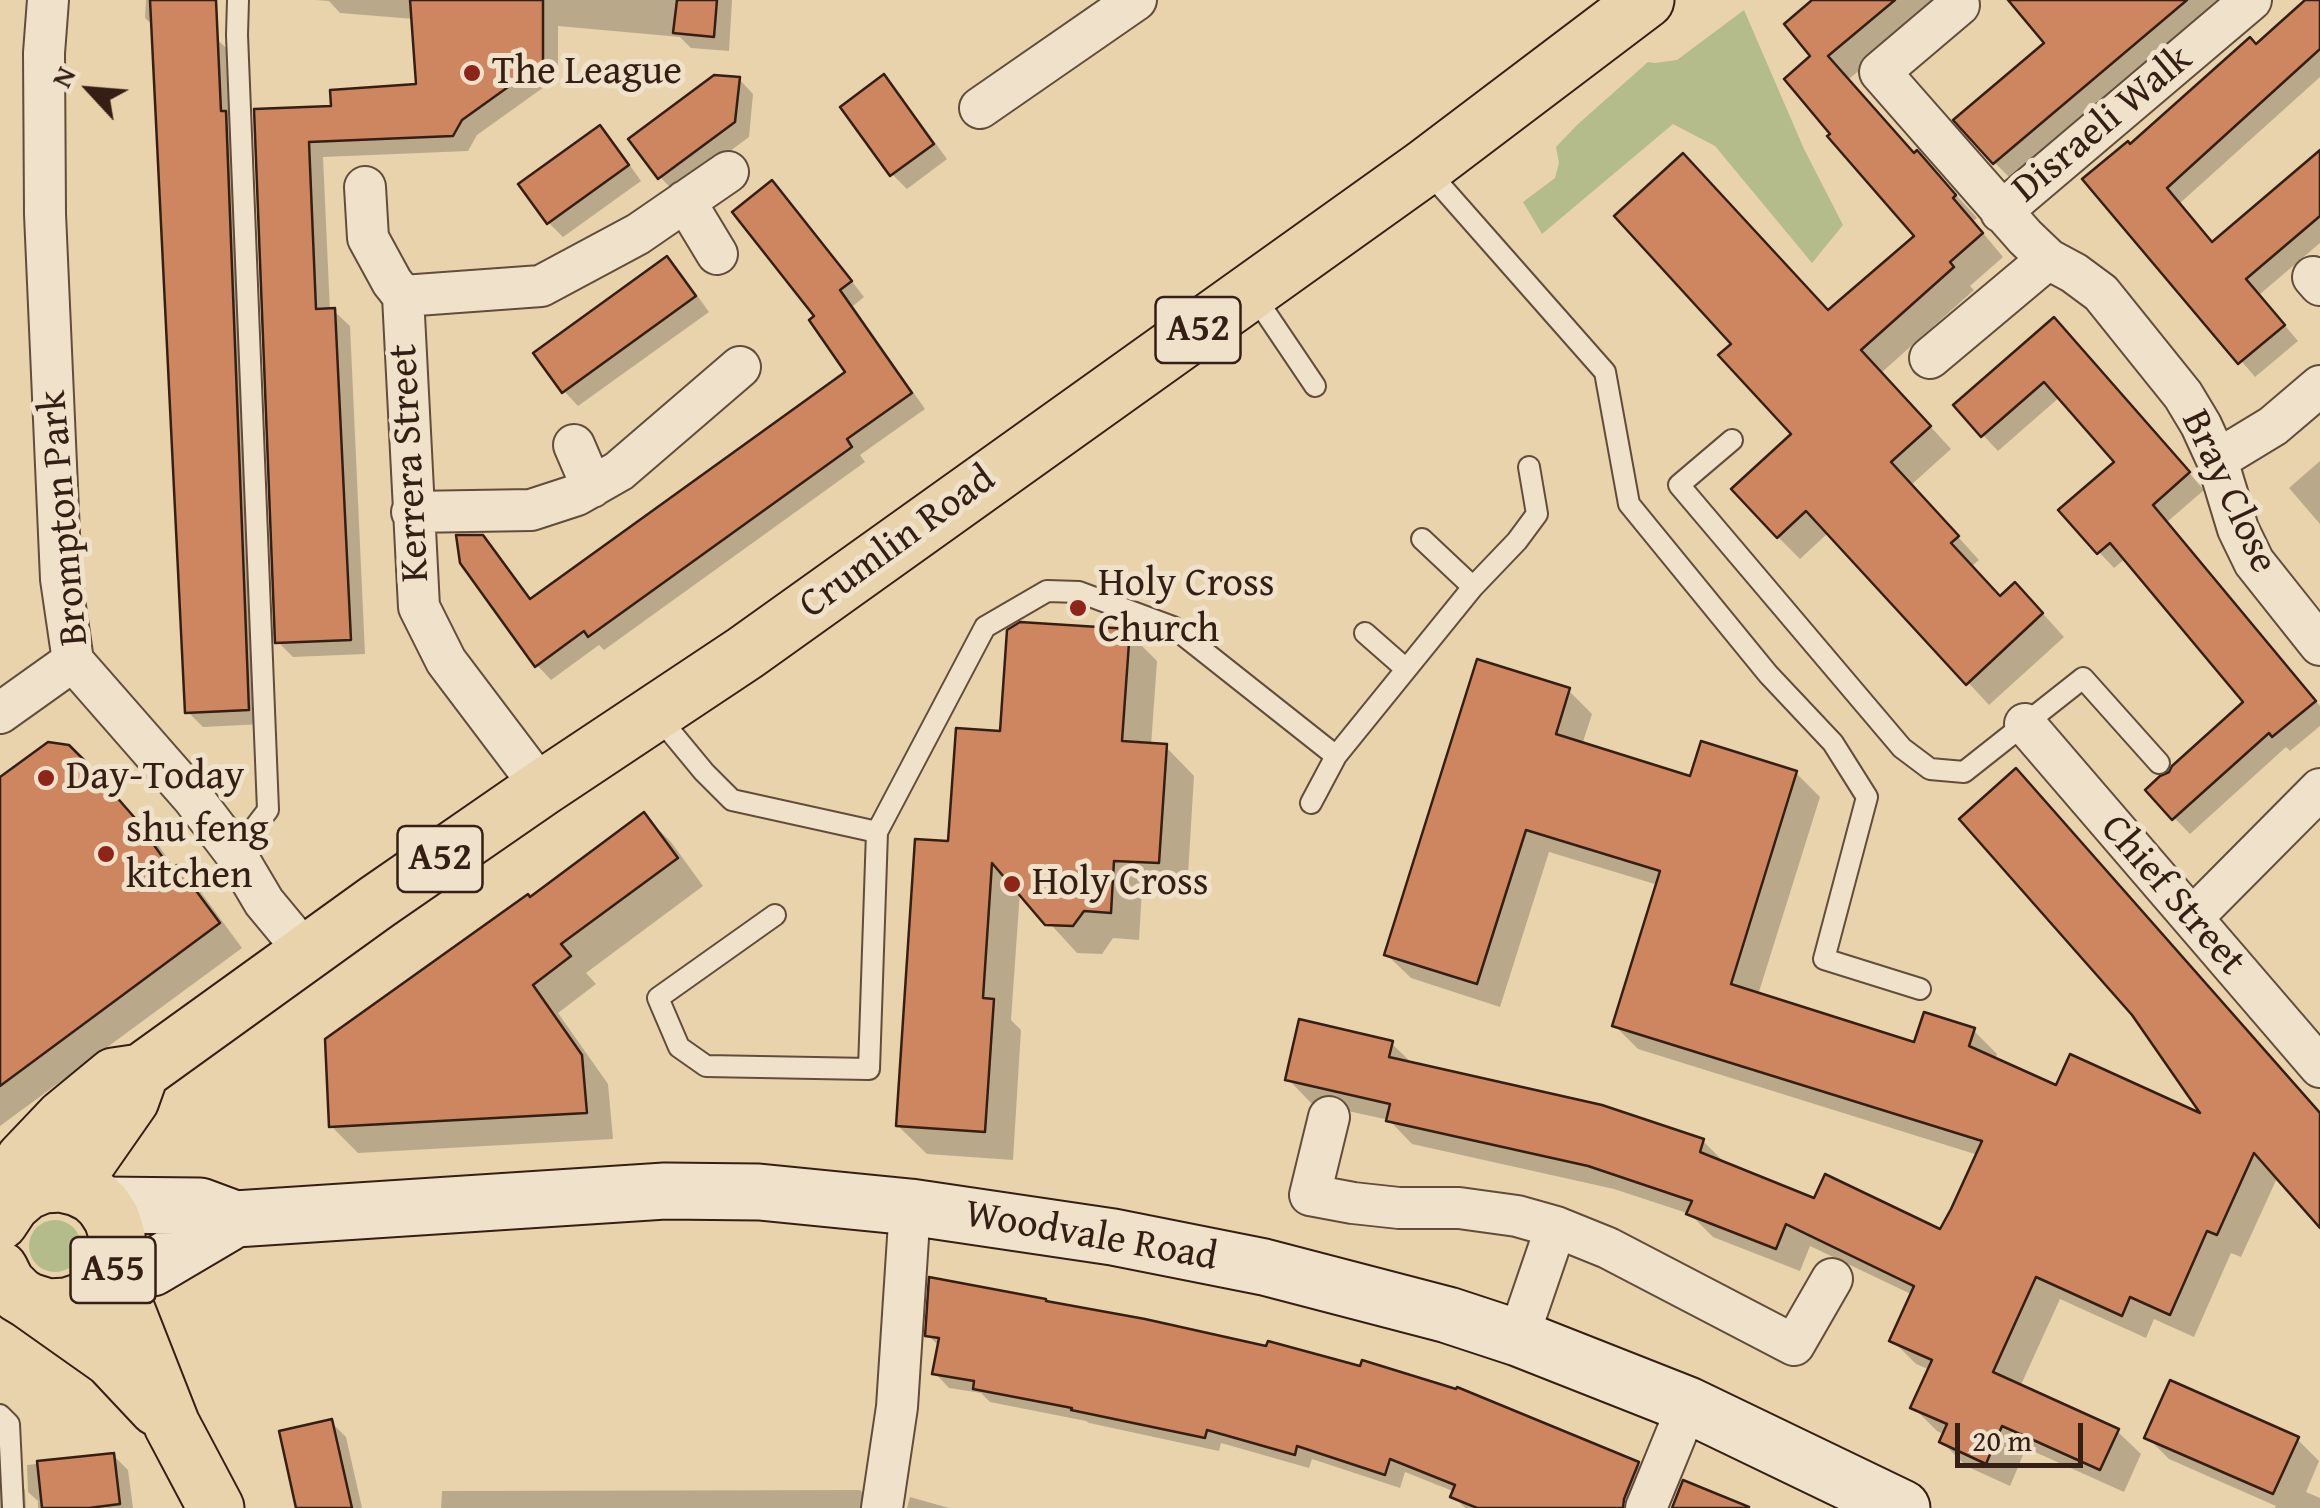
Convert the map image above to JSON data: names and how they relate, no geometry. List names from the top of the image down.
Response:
{
  "streets": {
    "main road": [
      "A52",
      "Crumlin Road",
      "Woodvale Road",
      "A55"
    ],
    "street": [
      "Disraeli Walk",
      "Kerrera Street",
      "Bray Close",
      "Brompton Park",
      "Chief Street"
    ]
  },
  "crossings": [
    ["Disraeli Walk", "Bray Close"],
    ["Kerrera Street", "Crumlin Road"],
    ["Brompton Park", "Crumlin Road"],
    ["Crumlin Road", "Woodvale Road"],
    ["Crumlin Road", "A55"],
    ["Woodvale Road", "A55"]
  ],
  "places": [
    "The League",
    "Holy Cross Church",
    "Day-Today",
    "shu feng kitchen",
    "Holy Cross"
  ],
  "scale_bar": "20 m",
  "north": "top left"
}
